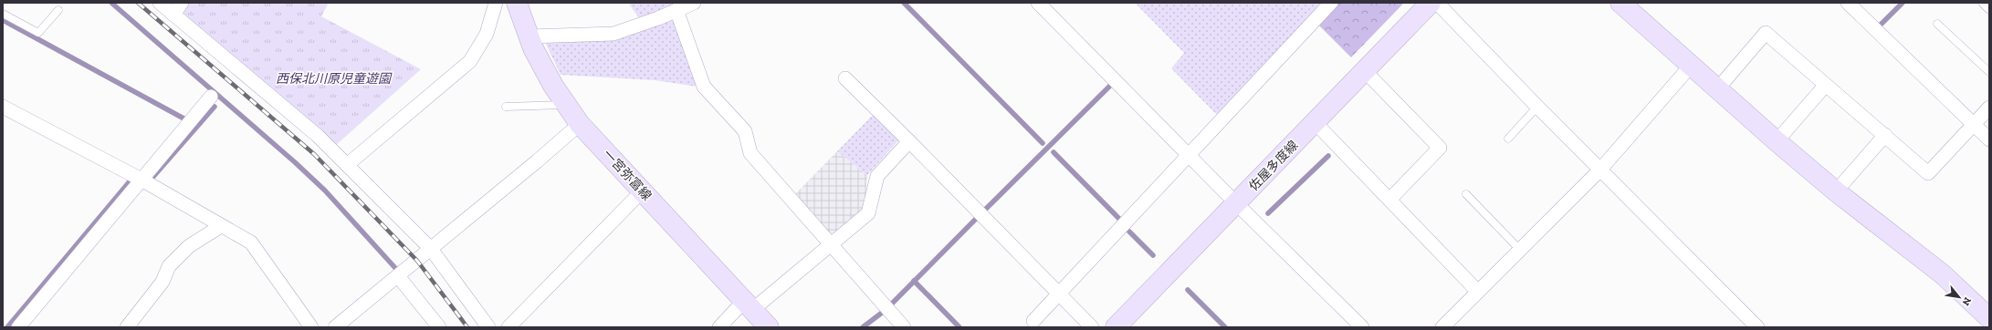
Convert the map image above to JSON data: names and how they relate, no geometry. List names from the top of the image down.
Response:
{
  "streets": {
    "main road": ["佐屋多度線", "一宮弥富線"]
  },
  "parks": ["西保北川原児童遊園"],
  "north": "bottom right"
}
